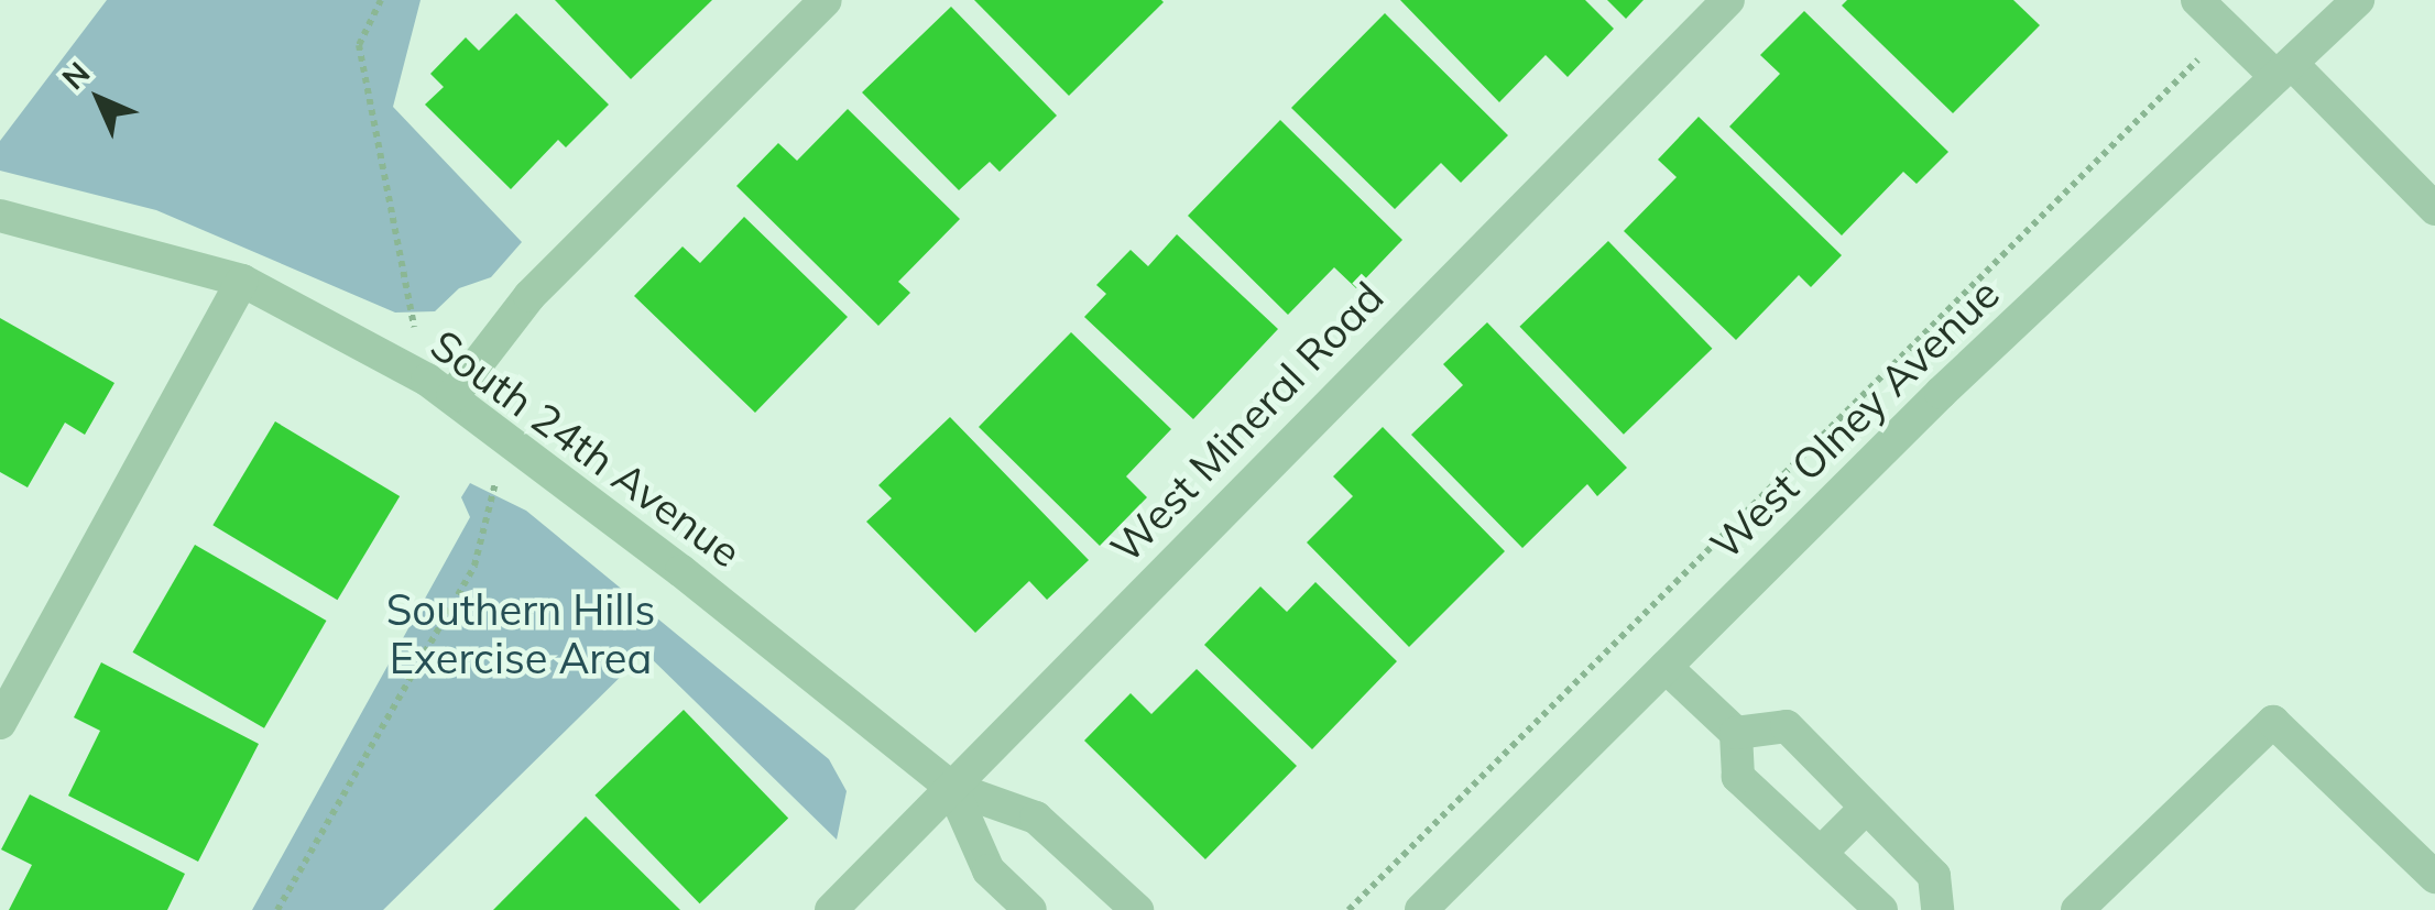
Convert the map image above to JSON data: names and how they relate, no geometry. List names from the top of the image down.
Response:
{
  "streets": {
    "street": ["West Olney Avenue", "West Mineral Road", "South 24th Avenue"]
  },
  "crossings": [
    ["West Mineral Road", "South 24th Avenue"]
  ],
  "parks": ["Southern Hills Exercise Area"],
  "north": "top left"
}
